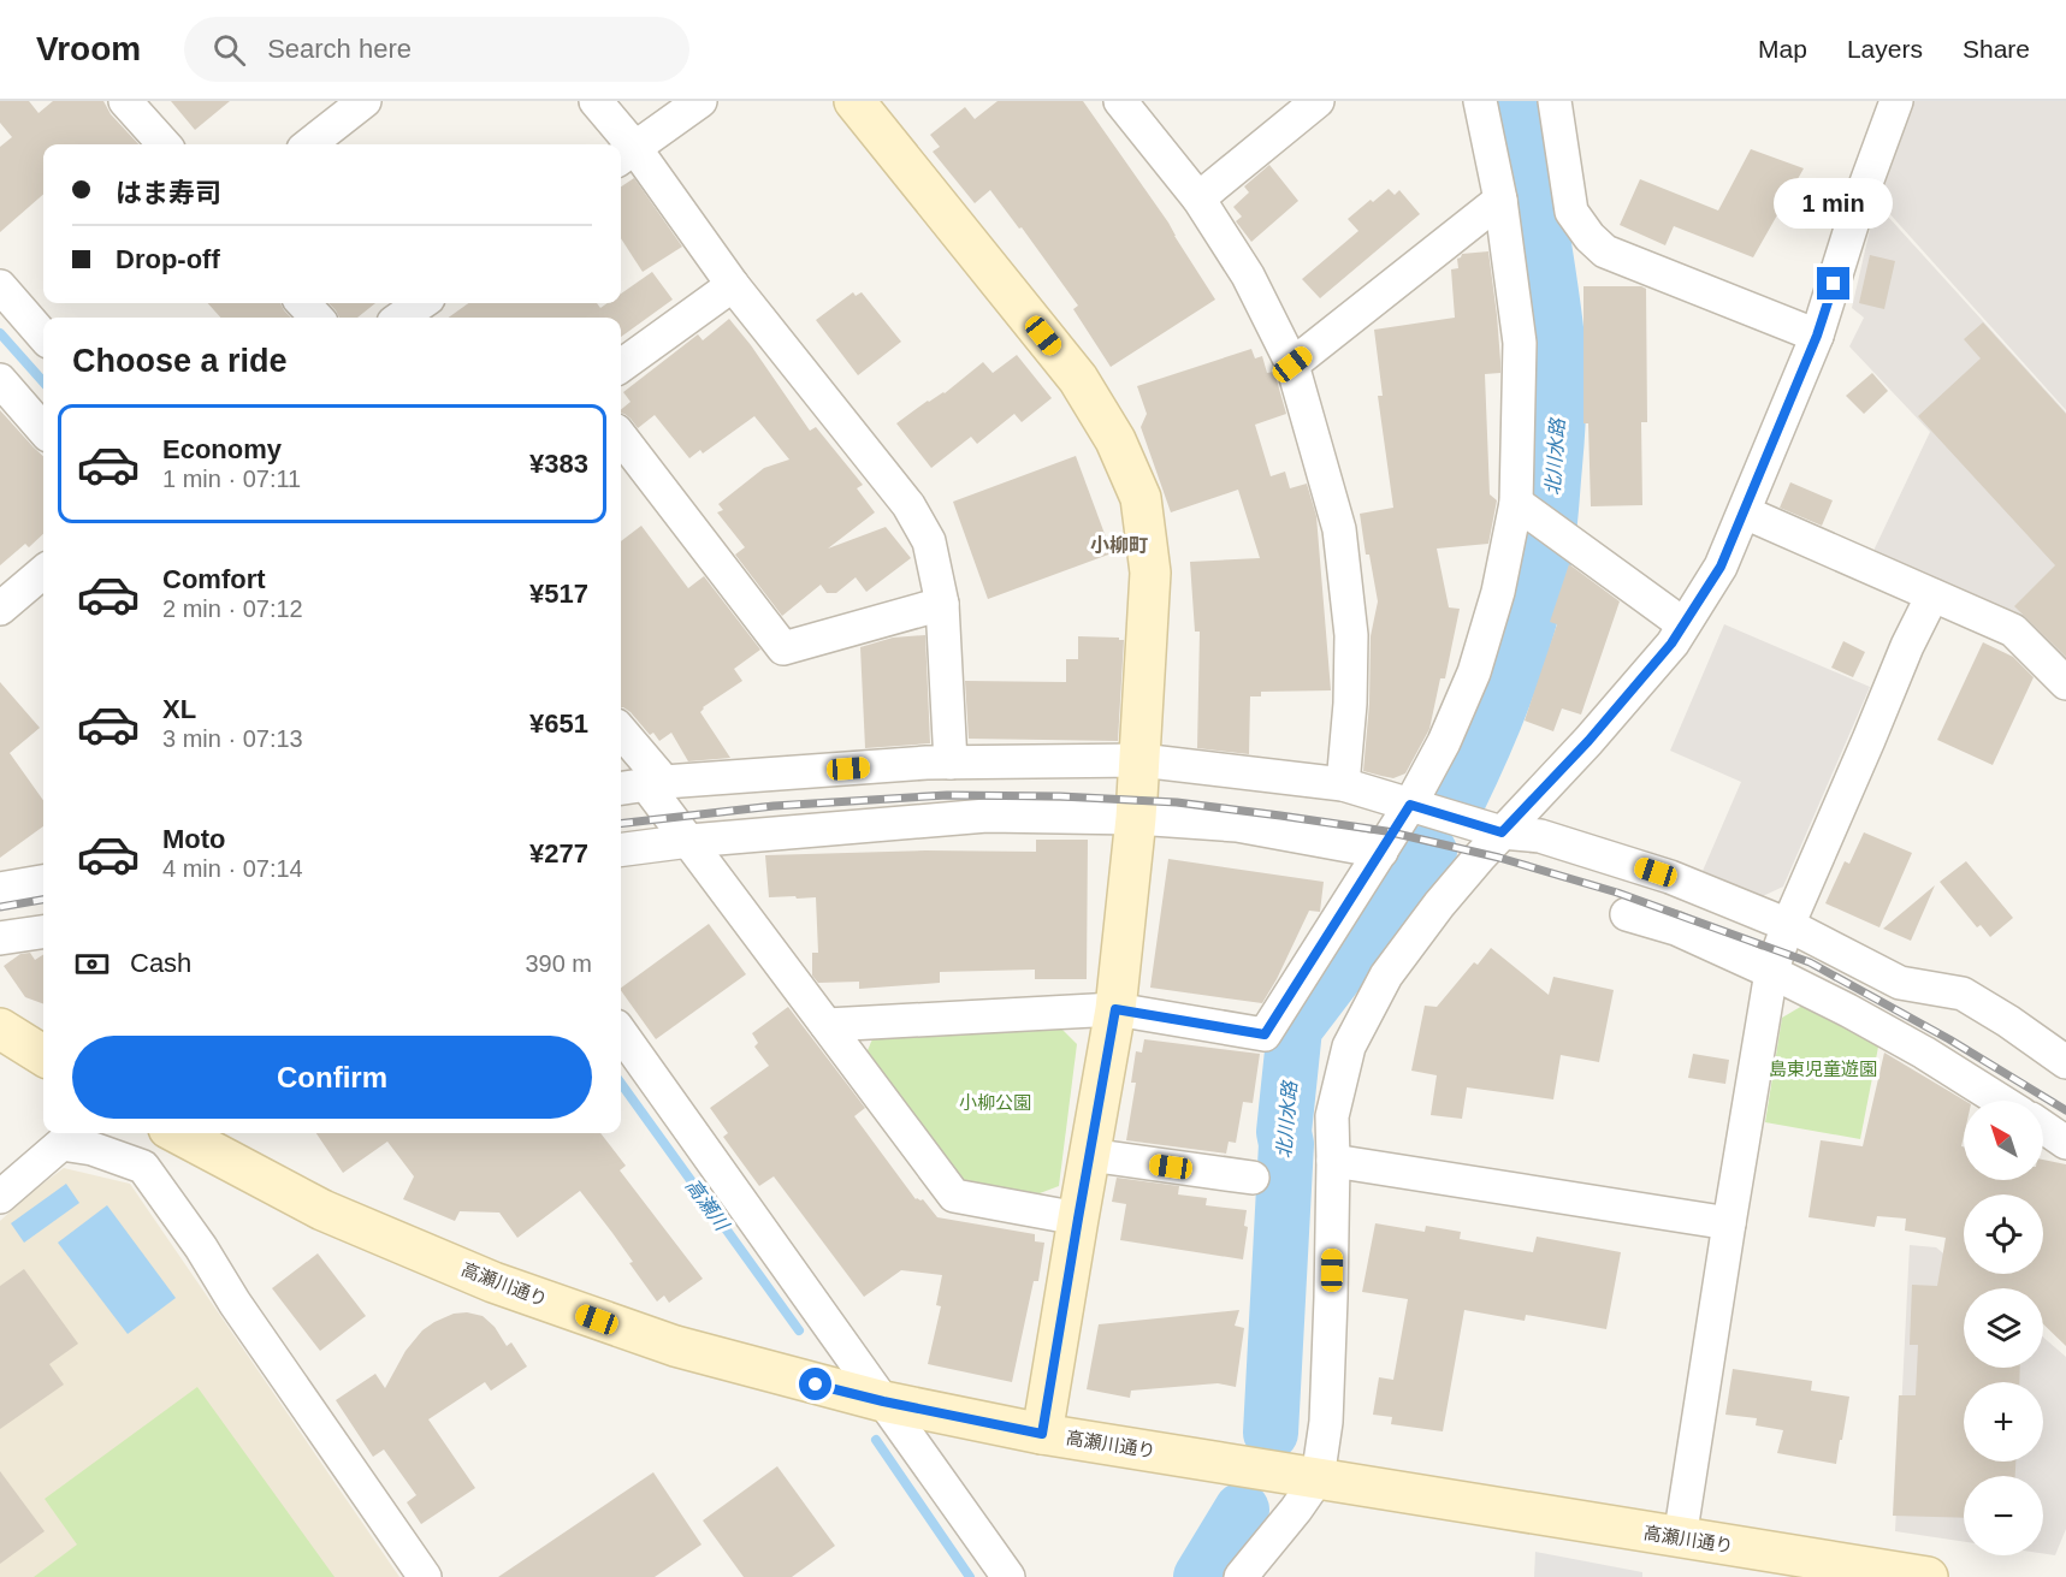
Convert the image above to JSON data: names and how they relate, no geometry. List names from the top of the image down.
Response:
{
  "streets": {
    "street": ["高瀬川通り"]
  },
  "districts": ["小柳町"],
  "water": ["北川水路", "高瀬川"],
  "parks": ["島東児童遊園", "小柳公園"],
  "north": "top left",
  "page": {
    "header": "Vroom",
    "search": "Search here",
    "nav": ["Map", "Layers", "Share"],
    "banner": ["はま寿司", "Drop-off"],
    "bubble": "1 min",
    "heading": "Choose a ride",
    "list": [
      {
        "name": "Economy",
        "note": "1 min · 07:11",
        "value": "¥383"
      },
      {
        "name": "Comfort",
        "note": "2 min · 07:12",
        "value": "¥517"
      },
      {
        "name": "XL",
        "note": "3 min · 07:13",
        "value": "¥651"
      },
      {
        "name": "Moto",
        "note": "4 min · 07:14",
        "value": "¥277"
      }
    ],
    "pay": ["Cash", "390 m"],
    "buttons": "Confirm",
    "map_buttons": ["+", "−"]
  }
}
